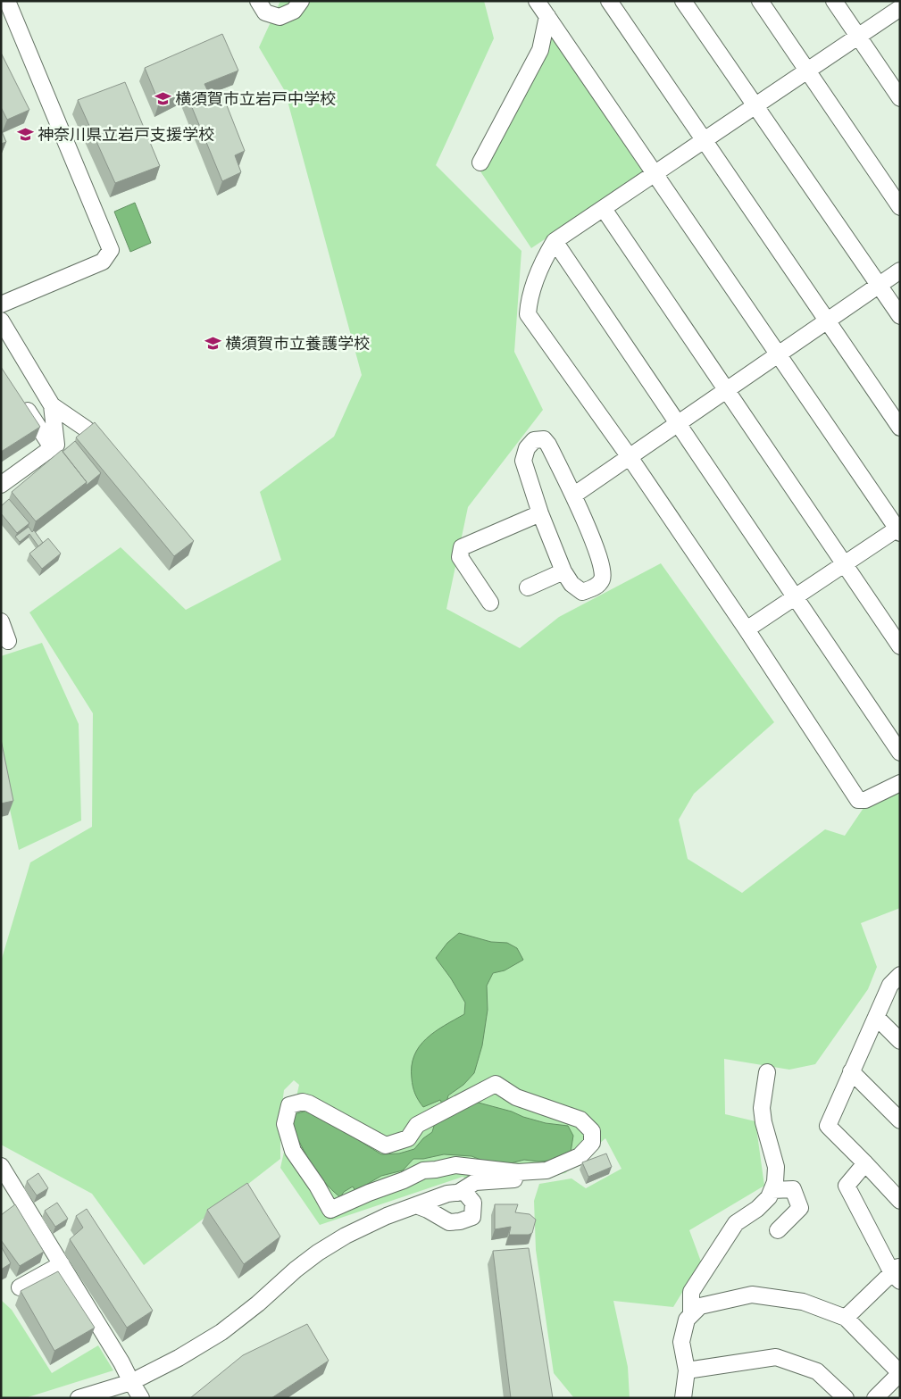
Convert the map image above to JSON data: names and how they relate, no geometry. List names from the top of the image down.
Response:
{
  "places": {
    "school or university": ["横須賀市立岩戸中学校", "神奈川県立岩戸支援学校", "横須賀市立養護学校"]
  }
}
